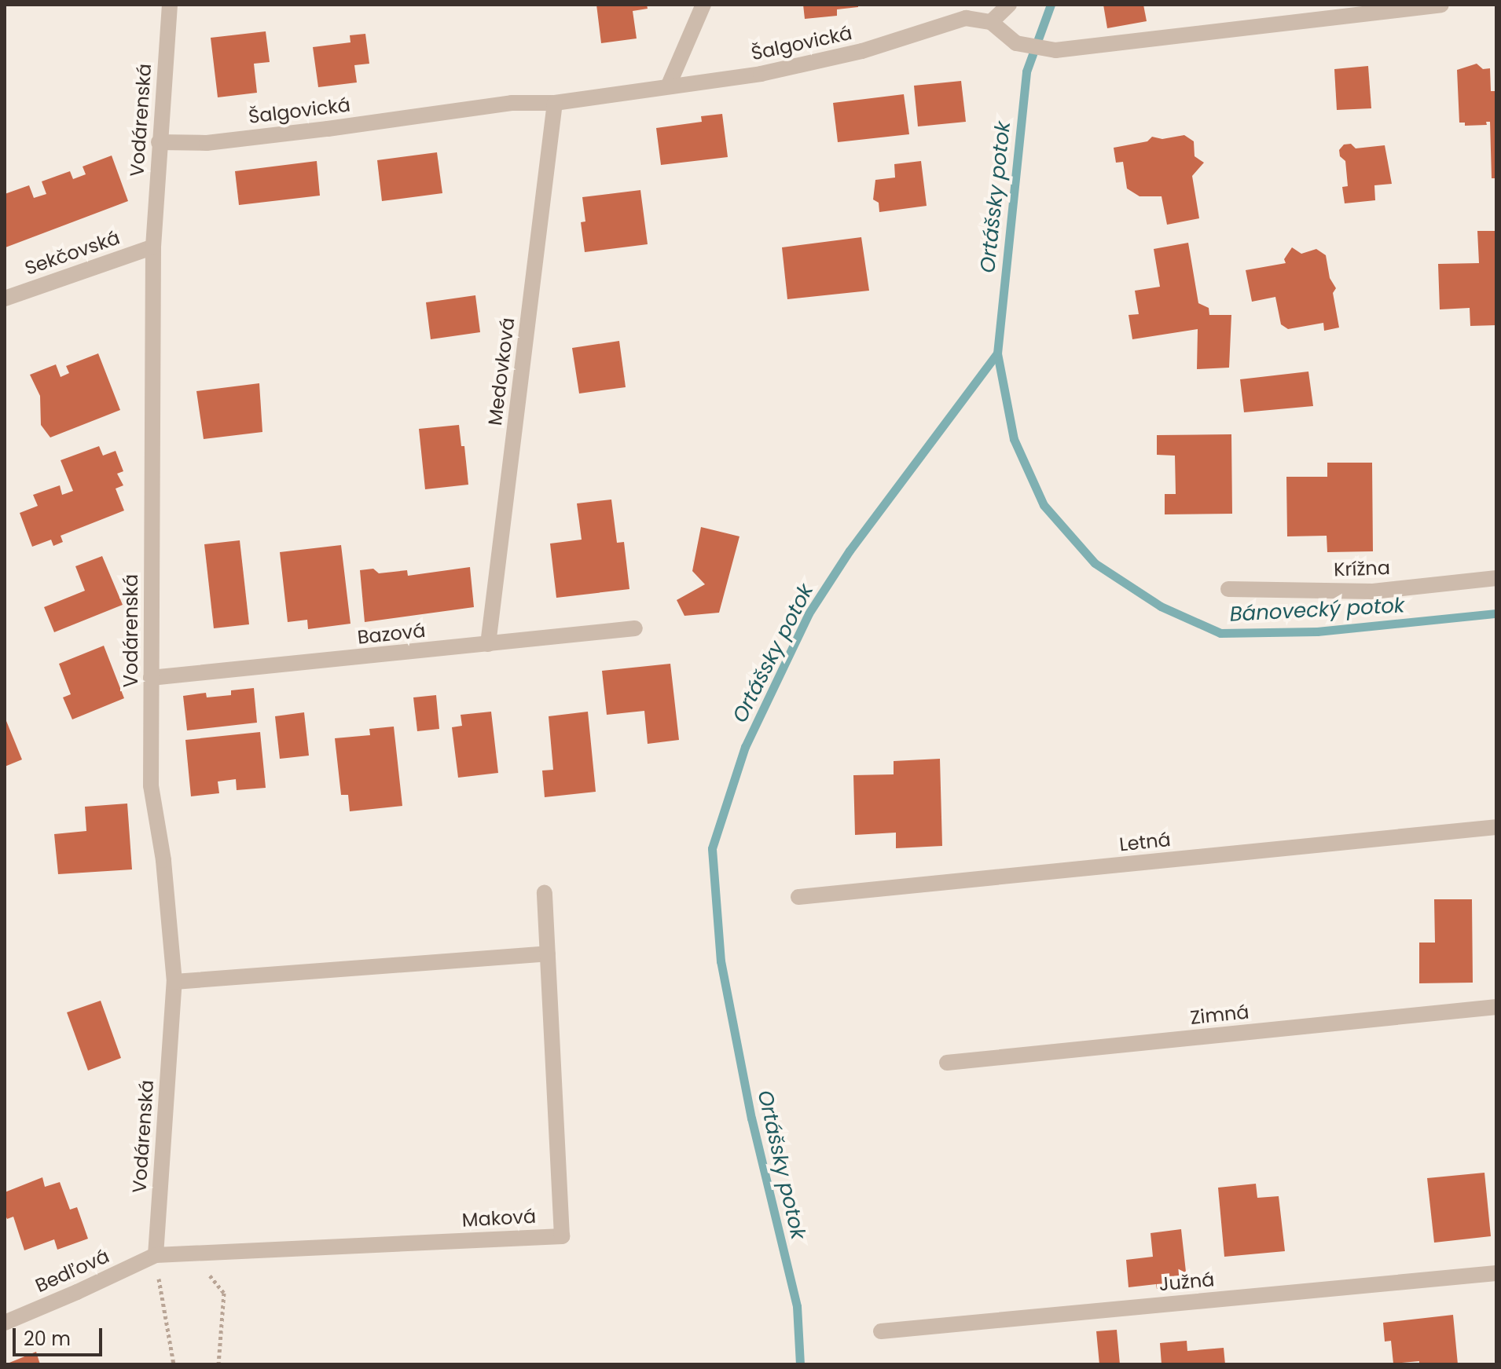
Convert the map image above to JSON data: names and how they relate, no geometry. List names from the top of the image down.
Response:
{
  "streets": {
    "street": [
      "Šalgovická",
      "Vodárenská",
      "Sekčovská",
      "Medovková",
      "Krížna",
      "Bazová",
      "Letná",
      "Zimná",
      "Maková",
      "Bedľová",
      "Južná"
    ]
  },
  "crossings": [
    ["Šalgovická", "Vodárenská"],
    ["Šalgovická", "Medovková"],
    ["Vodárenská", "Sekčovská"],
    ["Vodárenská", "Bazová"],
    ["Vodárenská", "Maková"],
    ["Vodárenská", "Bedľová"],
    ["Medovková", "Bazová"],
    ["Maková", "Bedľová"]
  ],
  "water": ["Ortášsky potok", "Bánovecký potok"],
  "scale_bar": "20 m"
}
